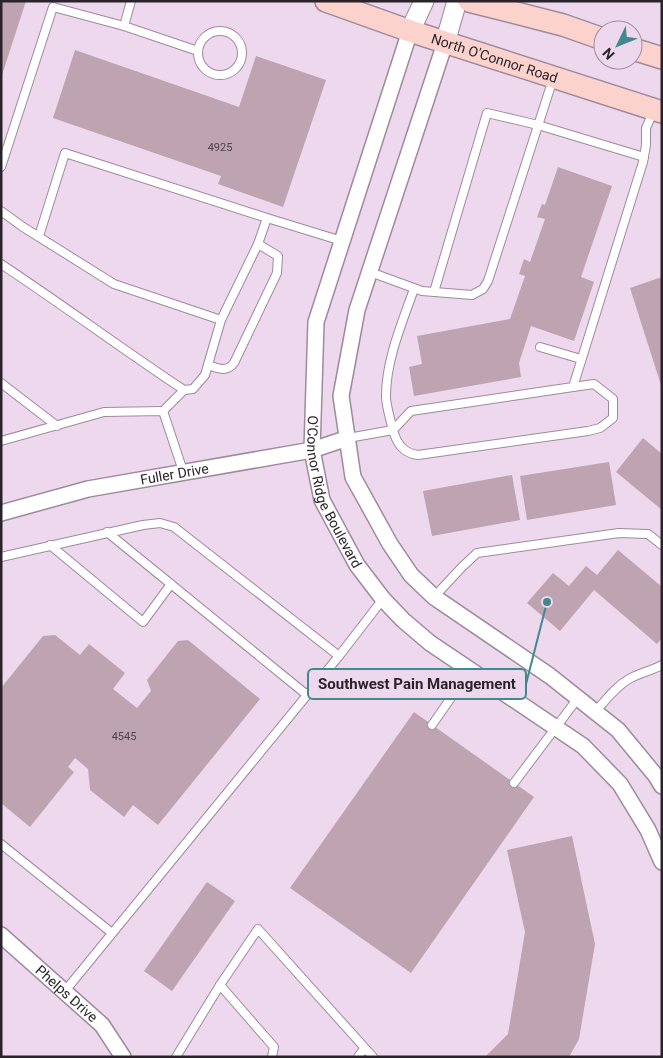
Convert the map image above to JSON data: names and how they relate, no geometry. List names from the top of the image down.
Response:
{
  "streets": {
    "main road": ["North O'Connor Road"],
    "street": ["Fuller Drive", "O'Connor Ridge Boulevard", "Phelps Drive"]
  },
  "crossings": [
    ["North O'Connor Road", "O'Connor Ridge Boulevard"],
    ["Fuller Drive", "O'Connor Ridge Boulevard"]
  ],
  "places": ["Southwest Pain Management"],
  "house_numbers": ["4925", "4545"],
  "north": "bottom left"
}
